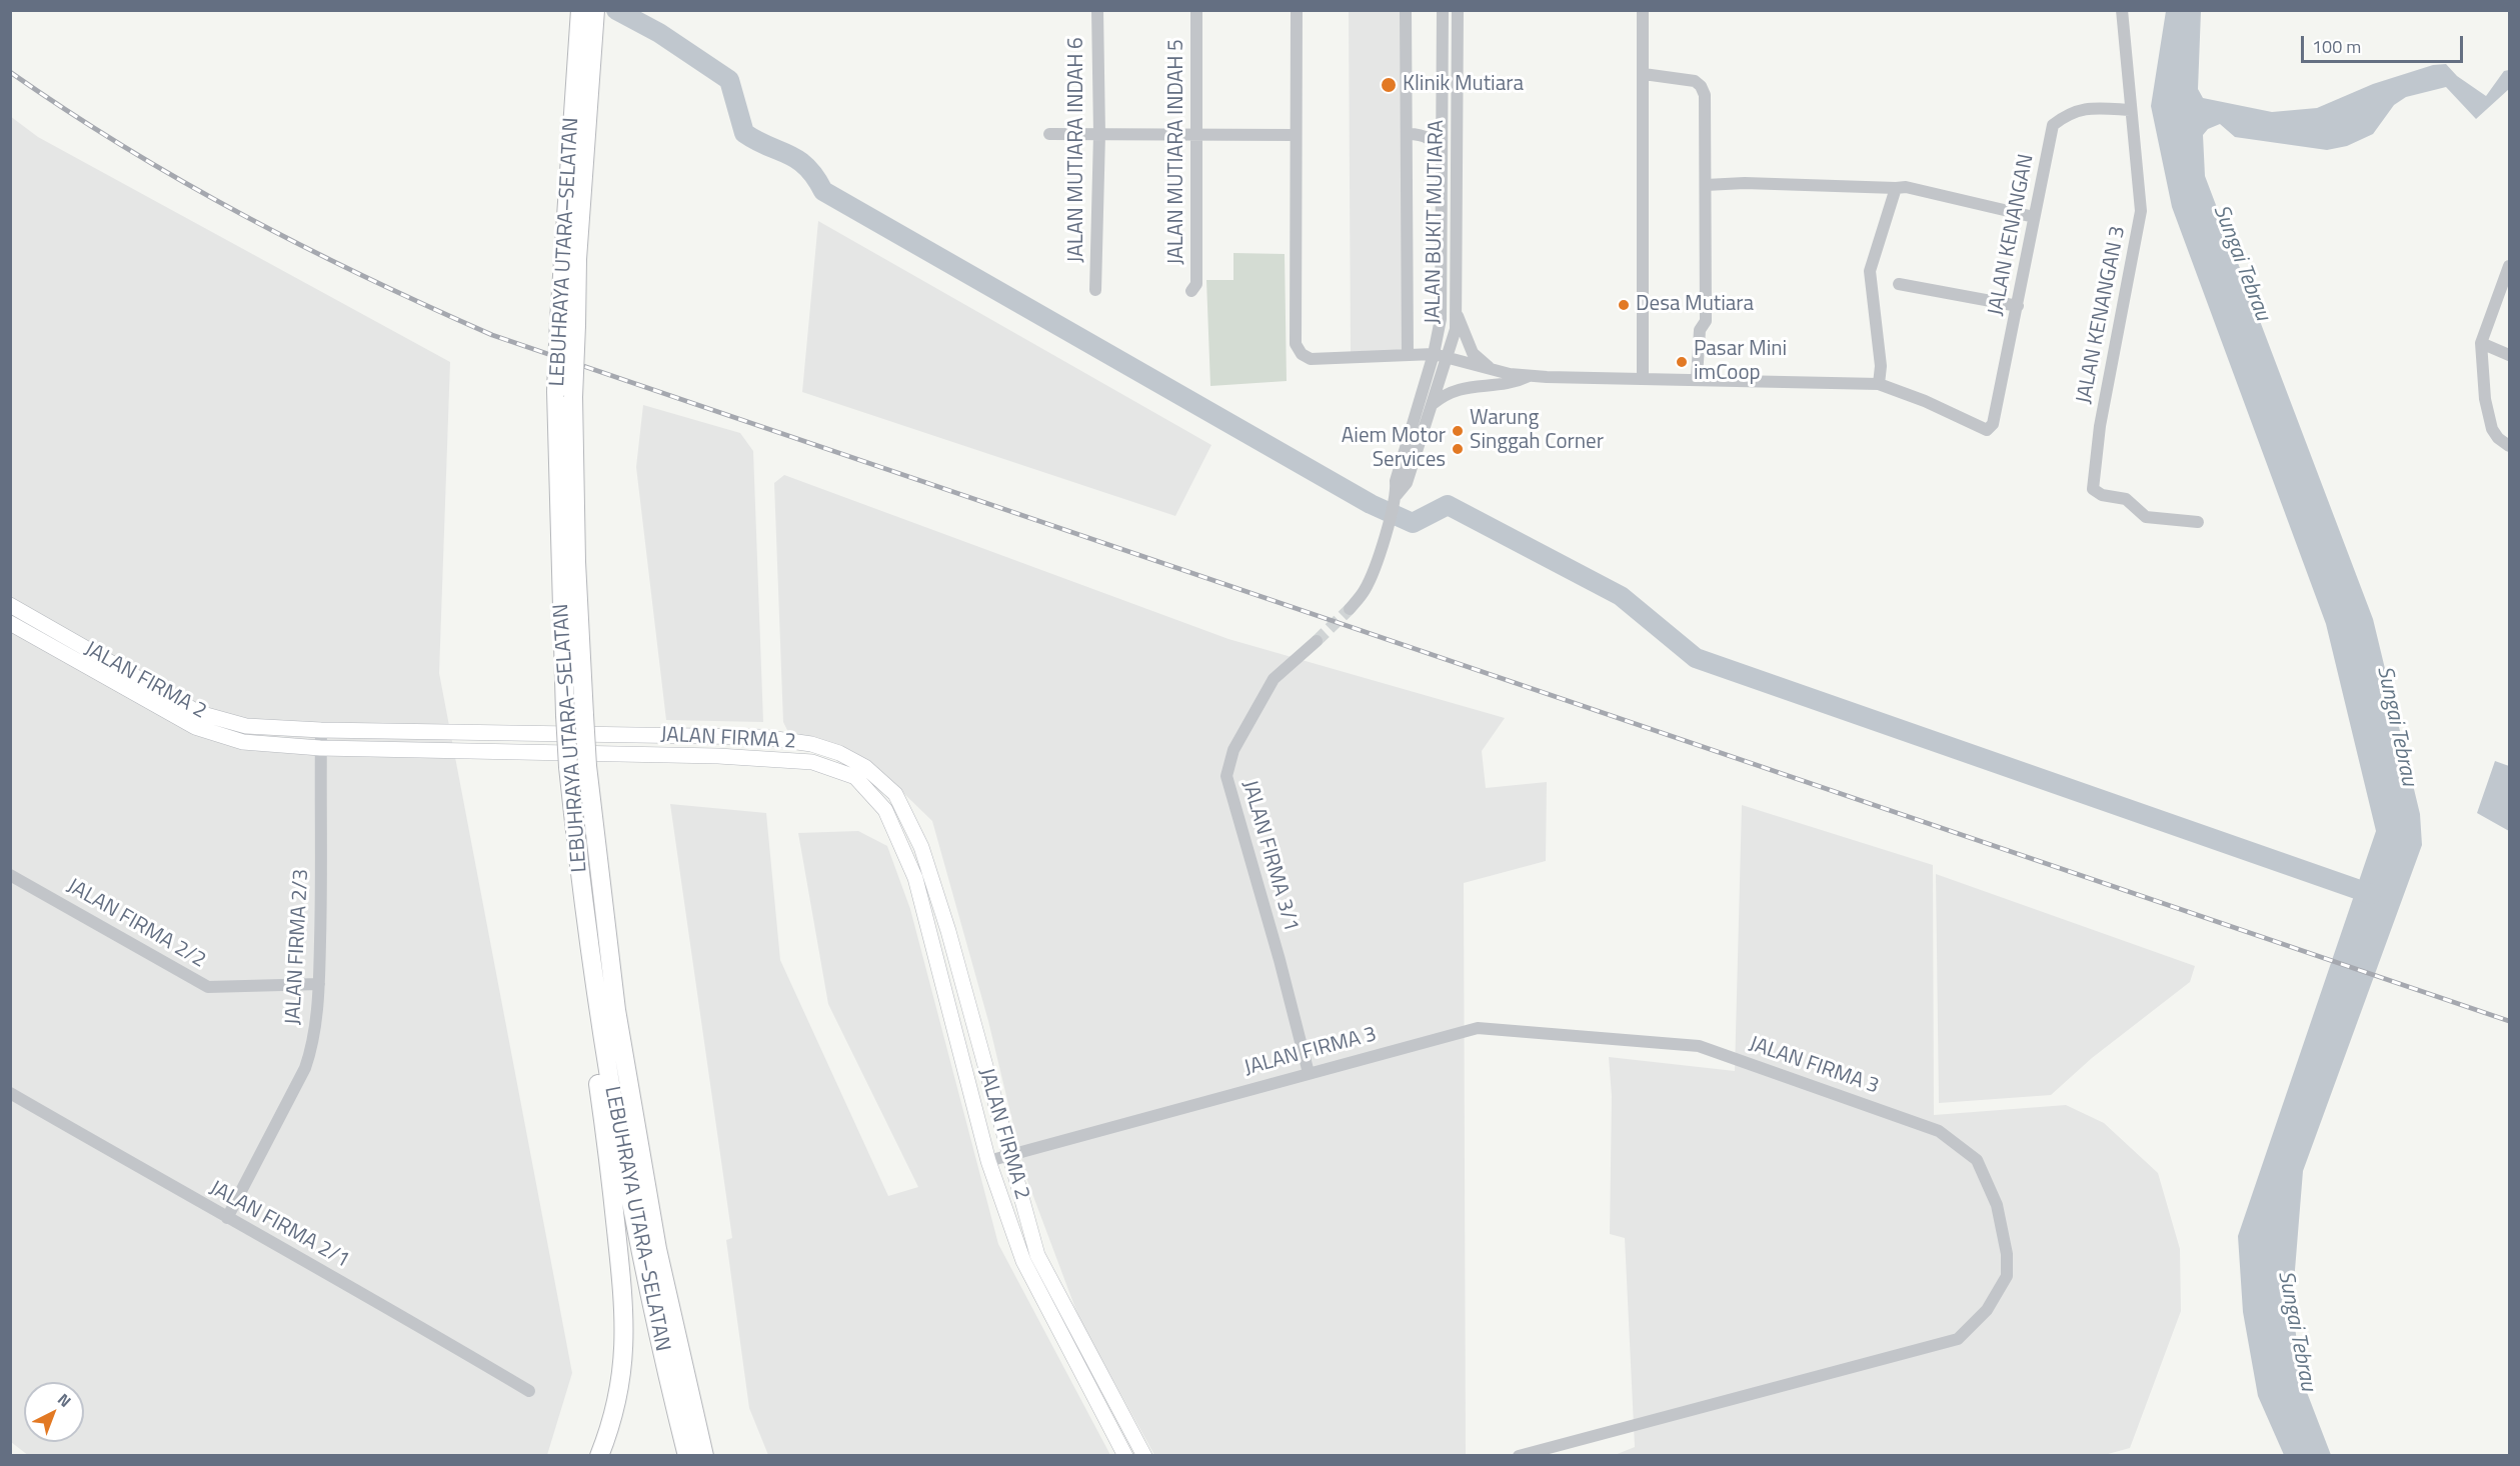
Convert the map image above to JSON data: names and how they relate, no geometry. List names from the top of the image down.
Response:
{
  "streets": {
    "highway": ["LEBUHRAYA UTARA–SELATAN"],
    "main road": ["JALAN FIRMA 2"],
    "street": [
      "JALAN MUTIARA INDAH 6",
      "JALAN MUTIARA INDAH 5",
      "JALAN BUKIT MUTIARA",
      "JALAN KENANGAN",
      "JALAN KENANGAN 3",
      "JALAN FIRMA 3/1",
      "JALAN FIRMA 2/2",
      "JALAN FIRMA 2/3",
      "JALAN FIRMA 3",
      "JALAN FIRMA 2/1"
    ]
  },
  "crossings": [
    ["JALAN KENANGAN", "JALAN KENANGAN 3"],
    ["JALAN FIRMA 2", "JALAN FIRMA 2/3"],
    ["JALAN FIRMA 2", "JALAN FIRMA 3"],
    ["JALAN FIRMA 3/1", "JALAN FIRMA 3"],
    ["JALAN FIRMA 2/2", "JALAN FIRMA 2/3"],
    ["JALAN FIRMA 2/3", "JALAN FIRMA 2/1"]
  ],
  "water": ["Sungai Tebrau"],
  "places": [
    "Klinik Mutiara",
    "Desa Mutiara",
    "Pasar Mini imCoop",
    "Warung Singgah Corner",
    "Aiem Motor Services"
  ],
  "scale_bar": "100 m",
  "north": "top right"
}
